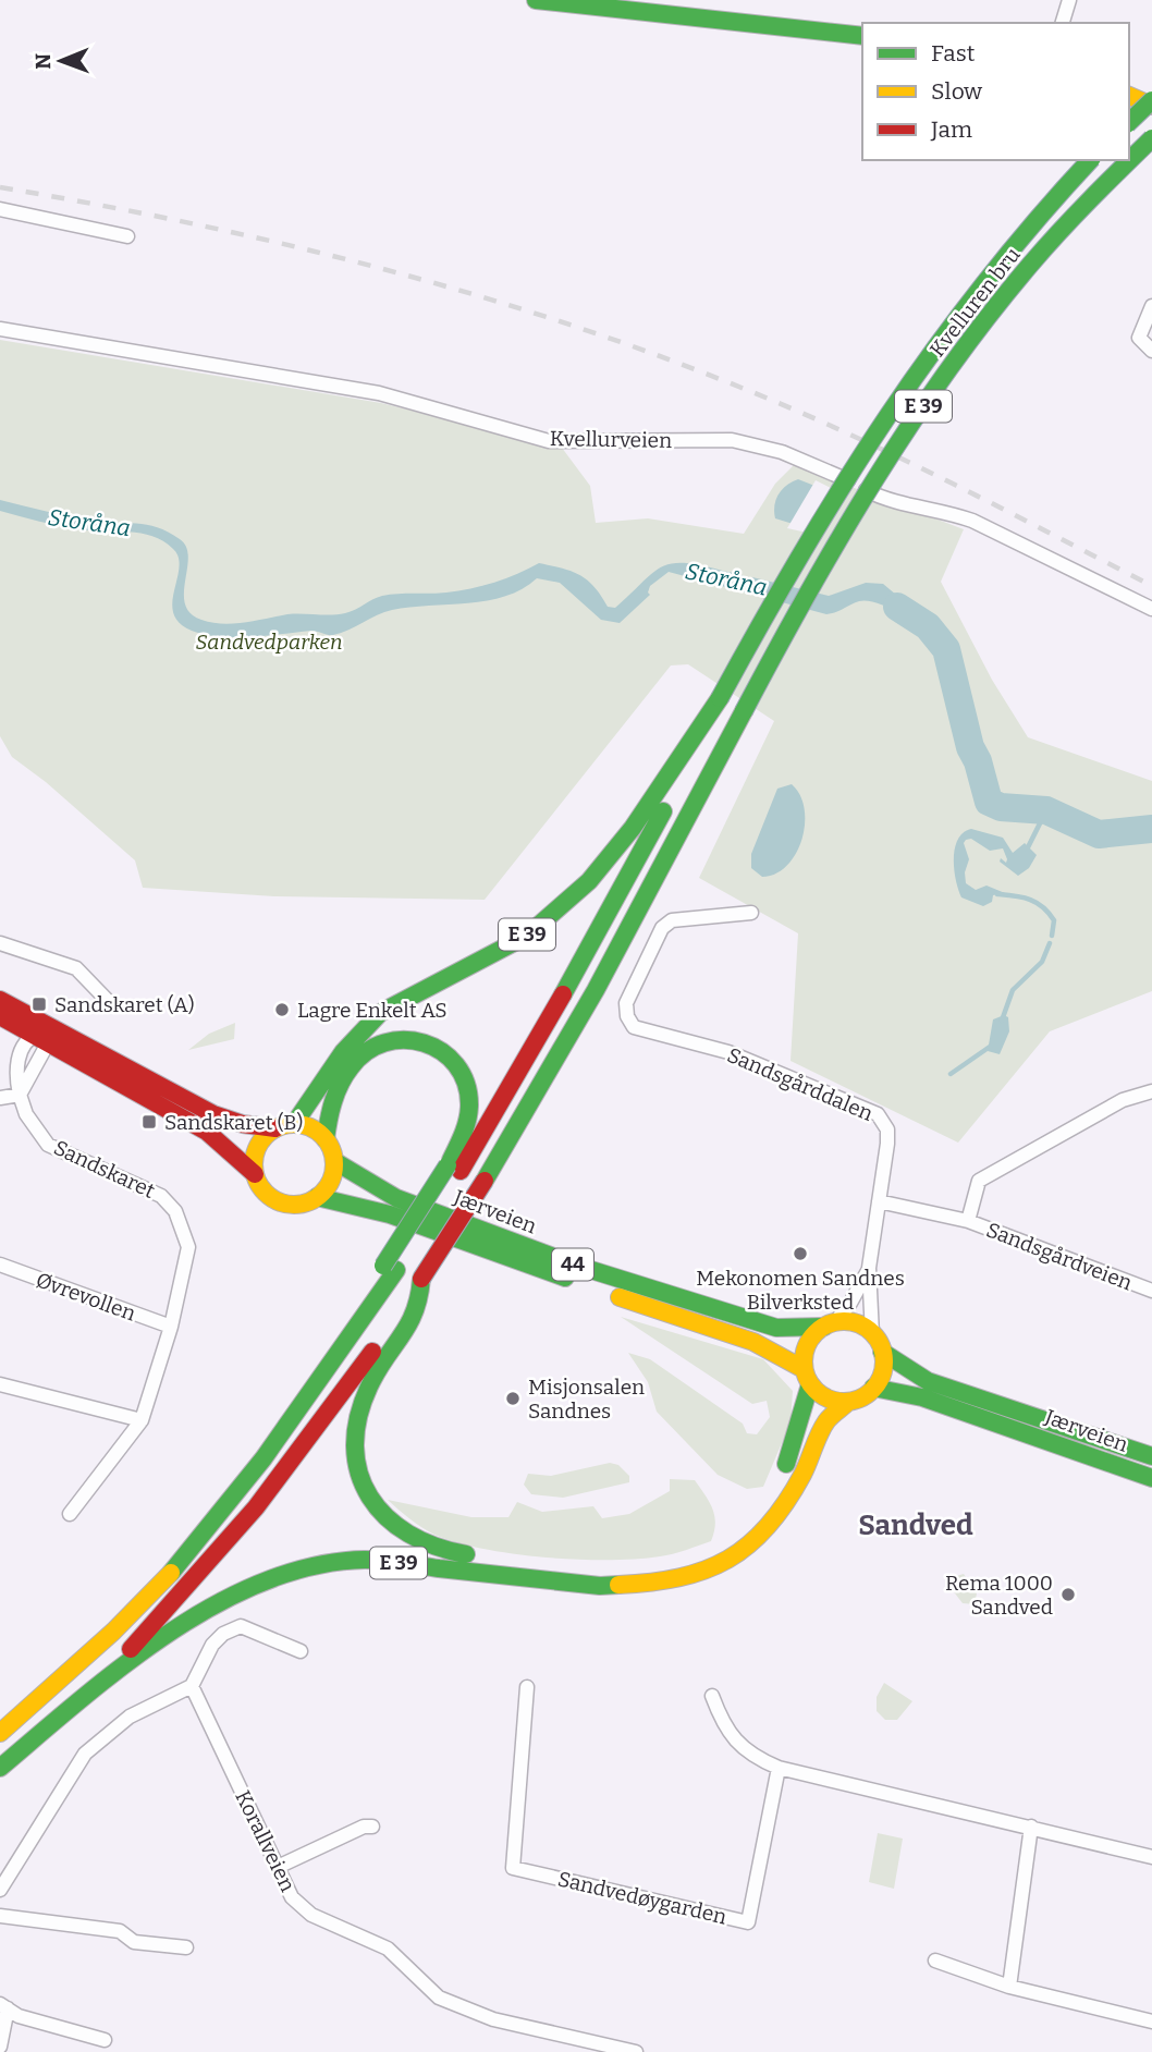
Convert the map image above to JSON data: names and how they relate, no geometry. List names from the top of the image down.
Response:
{
  "streets": {
    "main road": [
      "Kvelluren bru",
      "E 39",
      "Jærveien",
      "44"
    ],
    "street": [
      "Kvellurveien",
      "Sandsgårddalen",
      "Sandskaret",
      "Sandsgårdveien",
      "Øvrevollen",
      "Korallveien",
      "Sandvedøygarden"
    ]
  },
  "crossings": [
    ["Kvelluren bru", "E 39"],
    ["E 39", "Sandsgårddalen"],
    ["E 39", "Jærveien"],
    ["E 39", "44"],
    ["Sandsgårddalen", "Jærveien"],
    ["Sandsgårddalen", "Sandsgårdveien"],
    ["Sandsgårddalen", "44"],
    ["Sandskaret", "44"],
    ["Sandskaret", "Øvrevollen"],
    ["Jærveien", "44"]
  ],
  "districts": ["Sandved"],
  "water": ["Storåna"],
  "parks": ["Sandvedparken"],
  "places": {
    "transit": ["Sandskaret (A)", "Sandskaret (B)"],
    "other": [
      "Lagre Enkelt AS",
      "Mekonomen Sandnes Bilverksted",
      "Misjonsalen Sandnes",
      "Rema 1000 Sandved"
    ]
  },
  "legend": ["Fast", "Slow", "Jam"],
  "north": "left"
}
